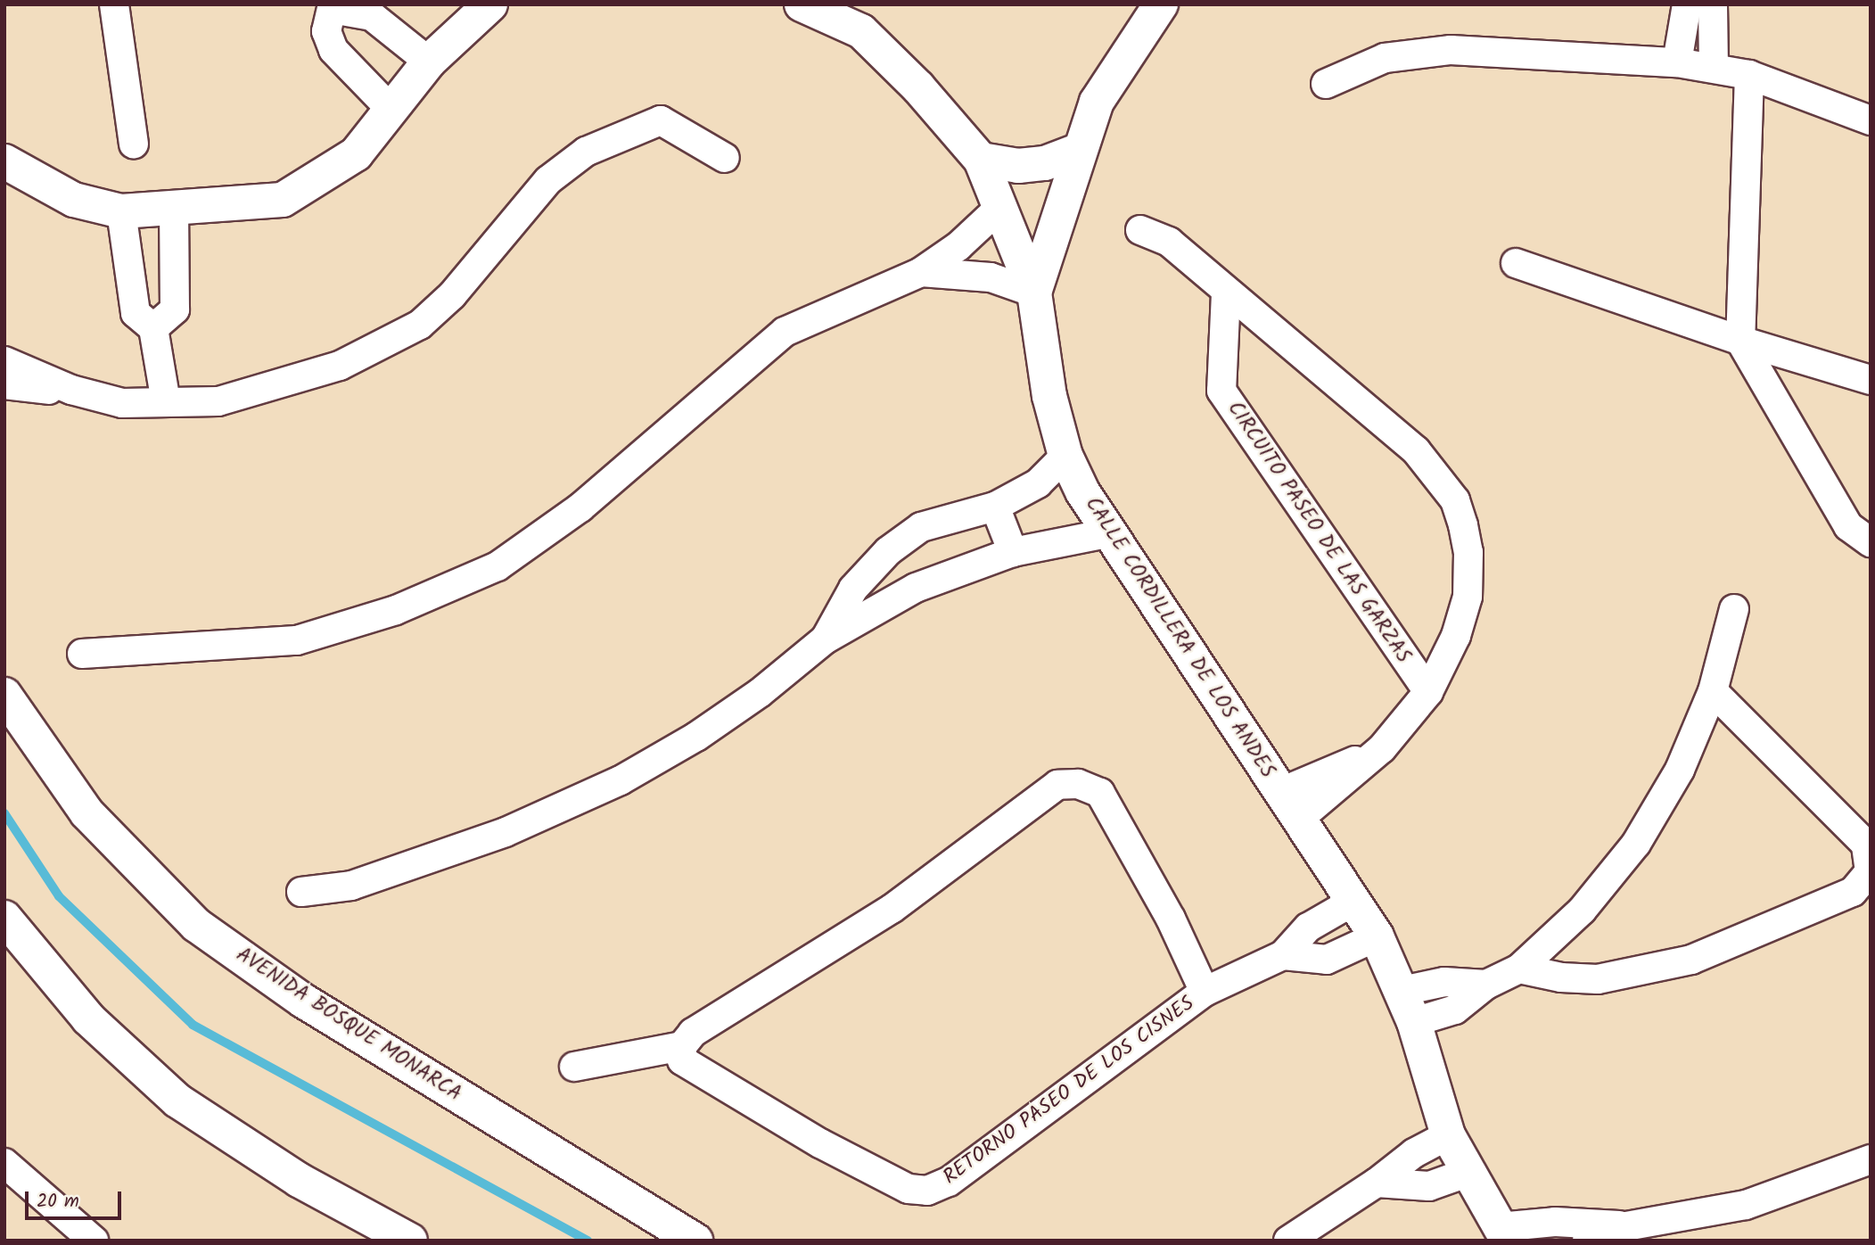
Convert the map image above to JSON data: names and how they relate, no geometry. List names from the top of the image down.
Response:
{
  "streets": {
    "street": [
      "CIRCUITO PASEO DE LAS GARZAS",
      "CALLE CORDILLERA DE LOS ANDES",
      "AVENIDA BOSQUE MONARCA",
      "RETORNO PASEO DE LOS CISNES"
    ]
  },
  "crossings": [
    ["CIRCUITO PASEO DE LAS GARZAS", "CALLE CORDILLERA DE LOS ANDES"],
    ["CALLE CORDILLERA DE LOS ANDES", "RETORNO PASEO DE LOS CISNES"]
  ],
  "scale_bar": "20 m"
}
